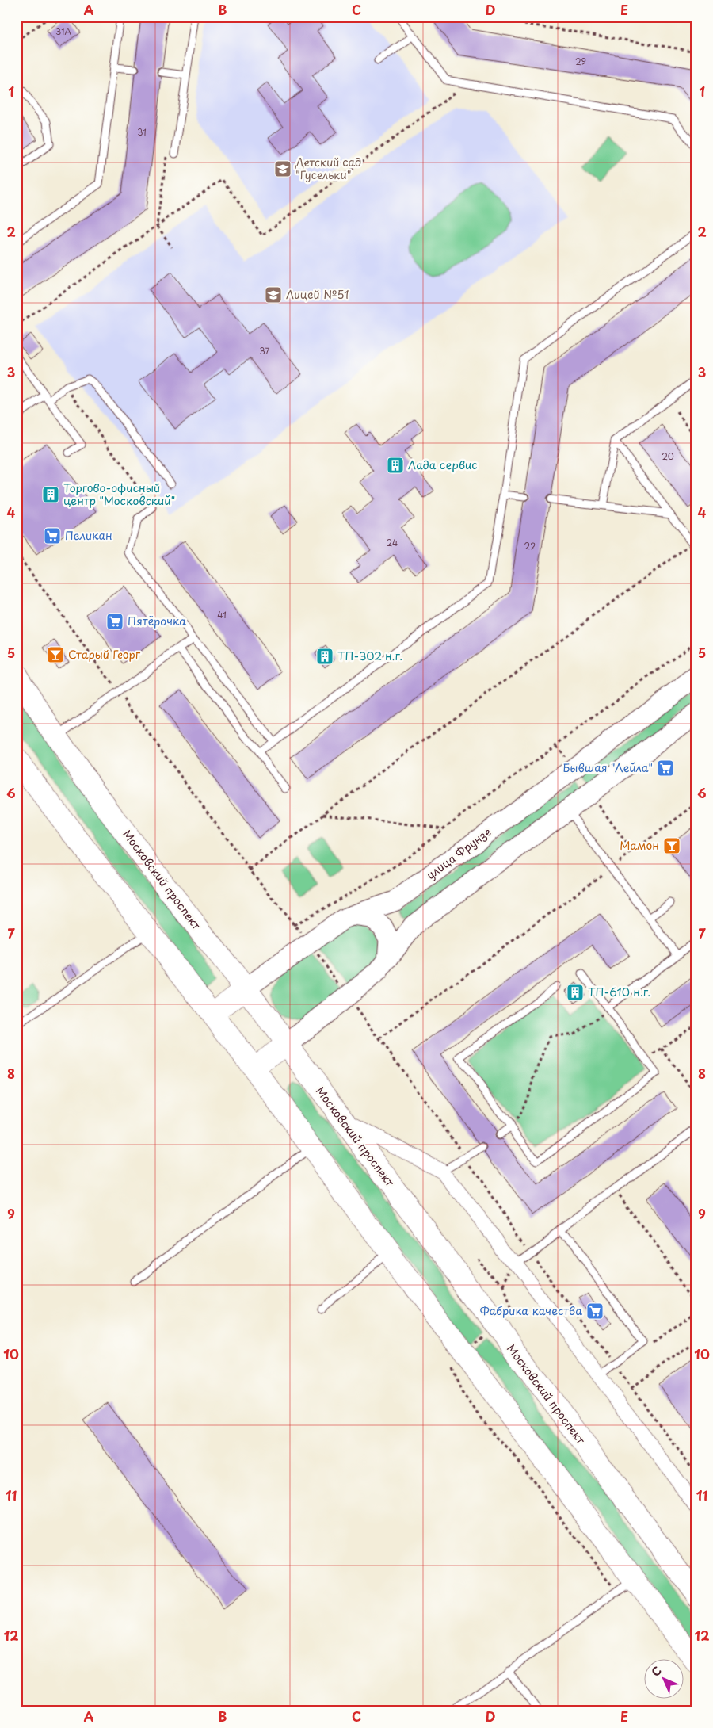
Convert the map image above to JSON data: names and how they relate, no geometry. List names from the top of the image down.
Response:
{
  "streets": {
    "main road": ["улица Фрунзе", "Московский проспект"]
  },
  "crossings": [
    ["улица Фрунзе", "Московский проспект"]
  ],
  "places": {
    "school or university": ["Детский сад \"Гусельки\"", "Лицей №51"],
    "building": [
      "Лада сервис",
      "Торгово-офисный центр \"Московский\"",
      "ТП-302 н.г.",
      "ТП-610 н.г."
    ],
    "supermarket": [
      "Пеликан",
      "Пятёрочка",
      "Бывшая \"Лейла\"",
      "Фабрика качества"
    ],
    "bar": ["Старый Георг", "Мамон"]
  },
  "house_numbers": [
    "31А",
    "29",
    "31",
    "37",
    "20",
    "24",
    "22",
    "41"
  ],
  "north": "top left",
  "grid": {
    "columns": [
      "A",
      "B",
      "C",
      "D",
      "E"
    ],
    "rows": [
      "1",
      "2",
      "3",
      "4",
      "5",
      "6",
      "7",
      "8",
      "9",
      "10",
      "11",
      "12"
    ]
  }
}
